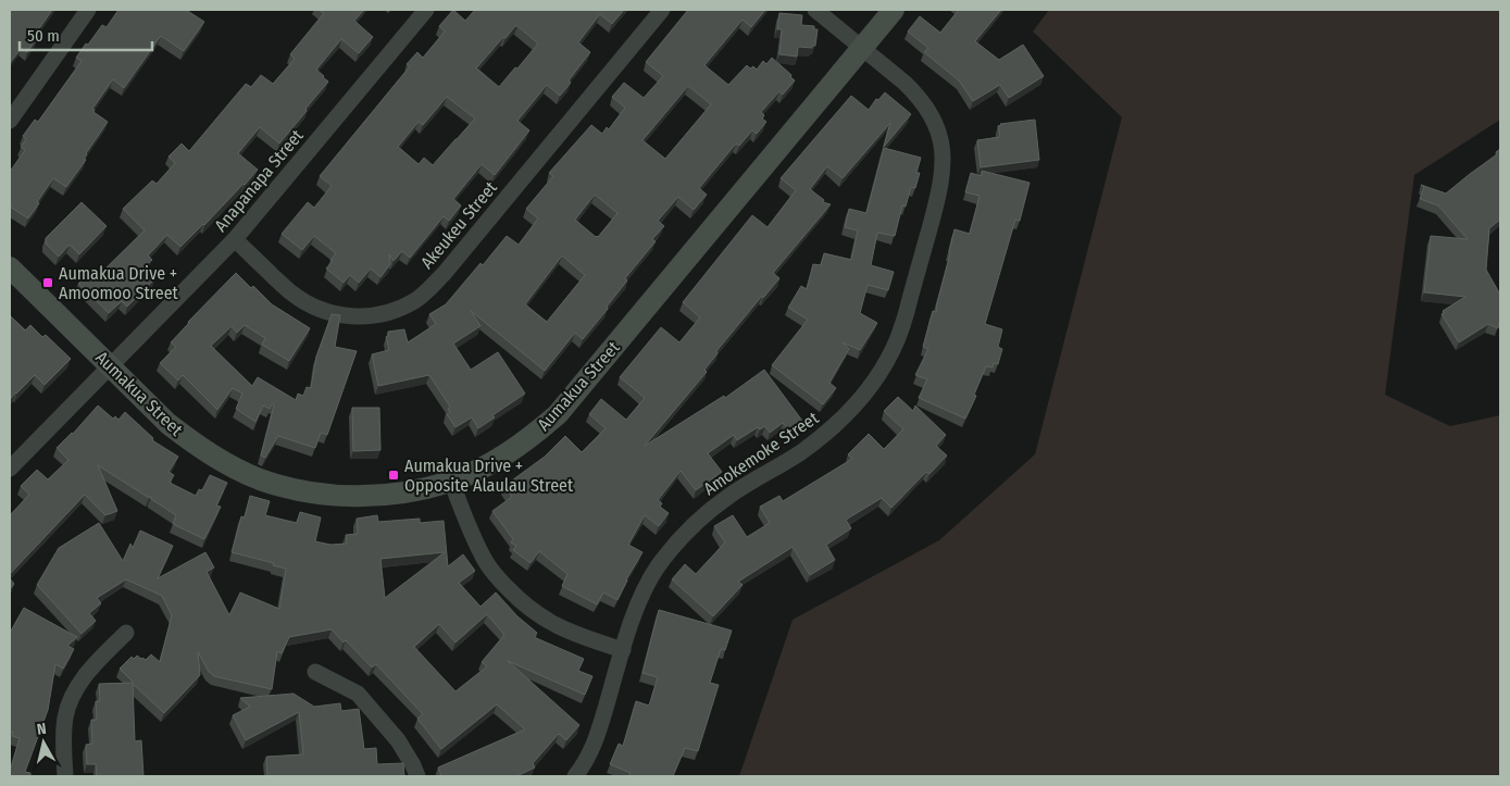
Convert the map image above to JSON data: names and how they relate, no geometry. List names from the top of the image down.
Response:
{
  "streets": {
    "street": [
      "Anapanapa Street",
      "Akeukeu Street",
      "Aumakua Street",
      "Amokemoke Street"
    ]
  },
  "crossings": [
    ["Anapanapa Street", "Akeukeu Street"],
    ["Anapanapa Street", "Aumakua Street"],
    ["Aumakua Street", "Amokemoke Street"]
  ],
  "places": {
    "transit": ["Aumakua Drive + Amoomoo Street", "Aumakua Drive + Opposite Alaulau Street"]
  },
  "scale_bar": "50 m",
  "north": "top"
}
